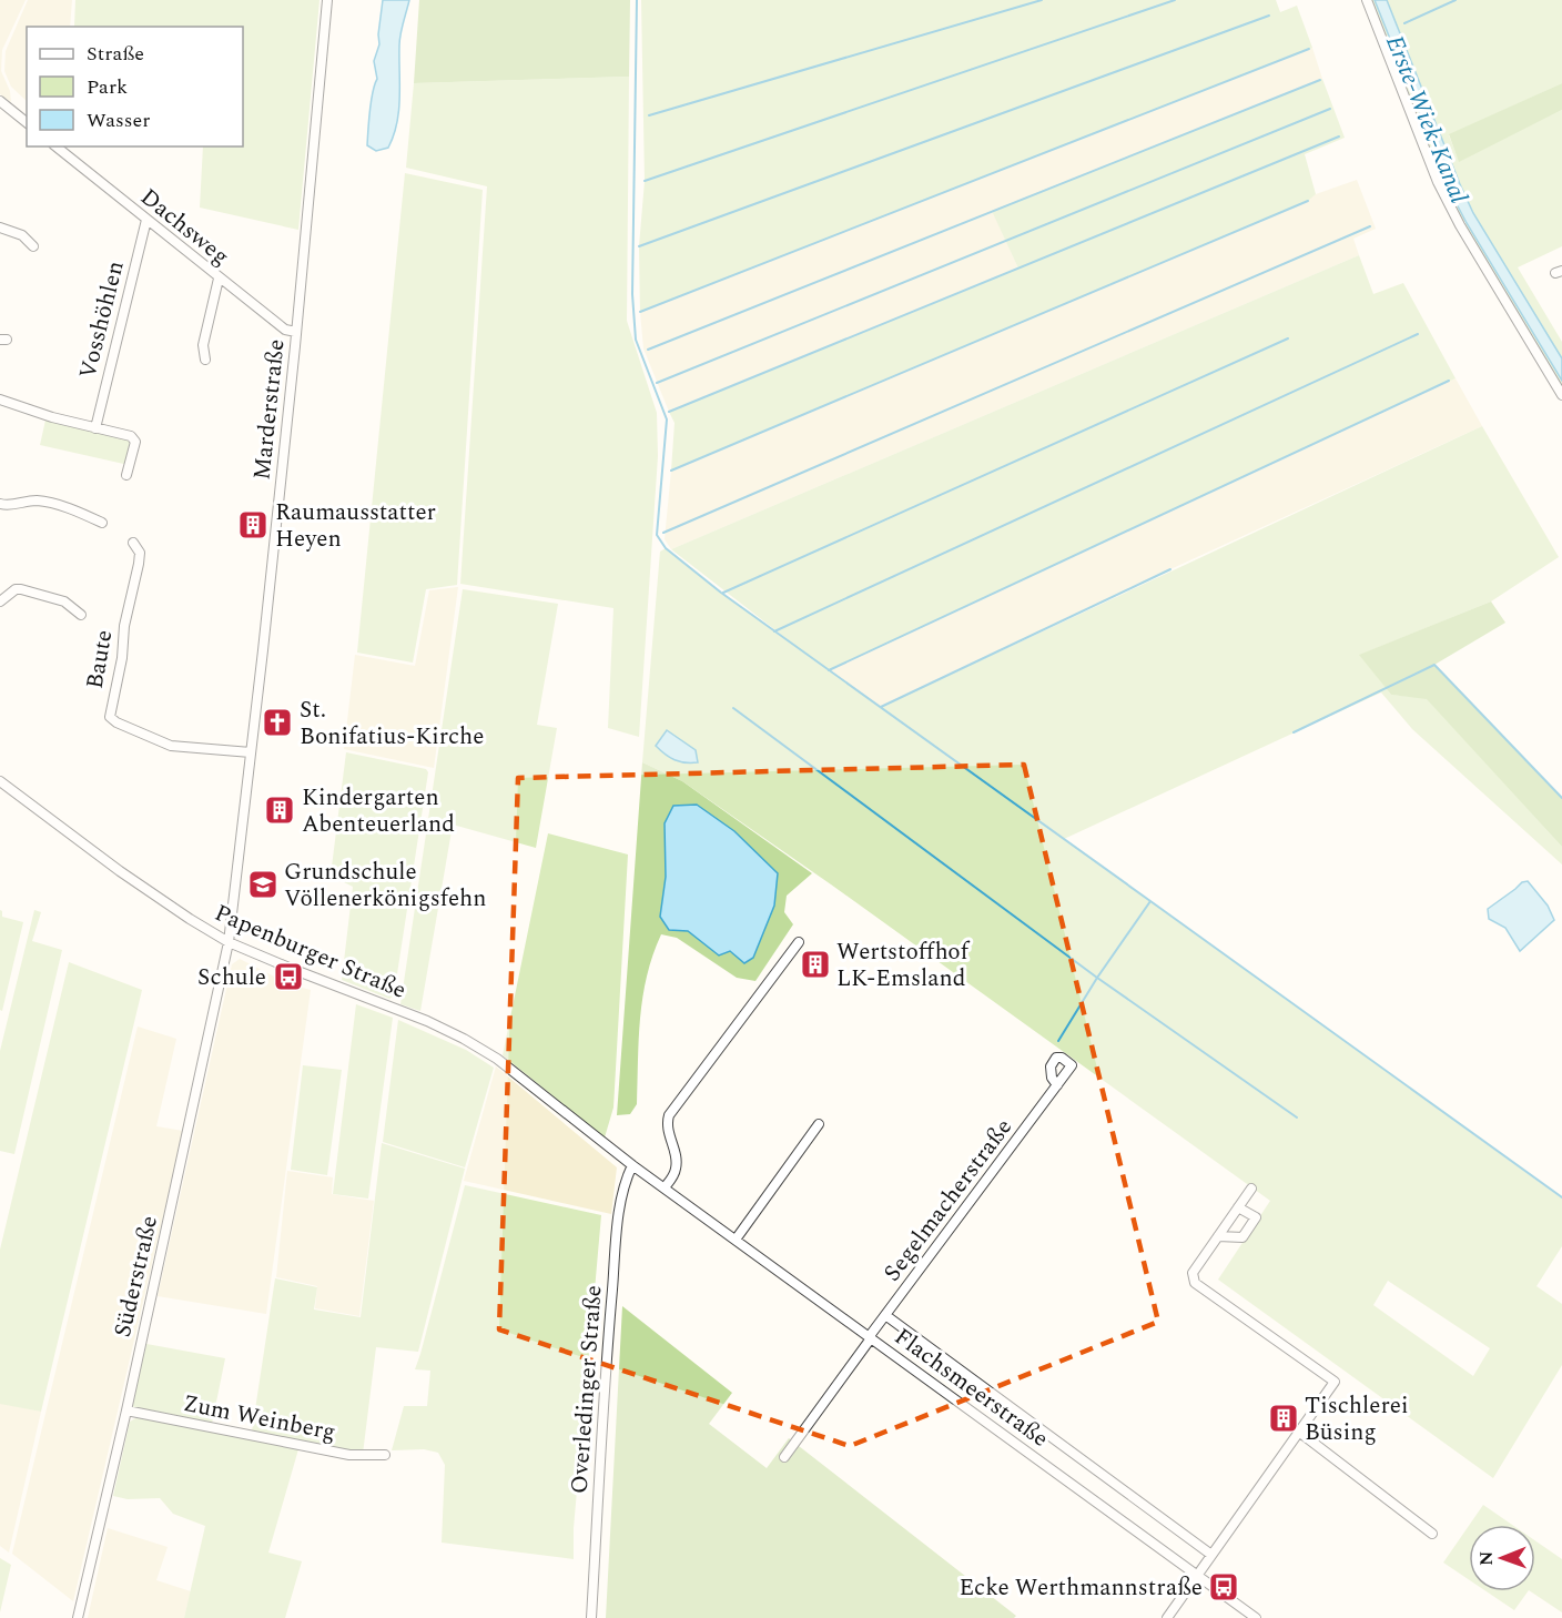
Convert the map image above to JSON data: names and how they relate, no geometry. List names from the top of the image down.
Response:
{
  "streets": {
    "street": [
      "Dachsweg",
      "Vosshöhlen",
      "Marderstraße",
      "Baute",
      "Papenburger Straße",
      "Segelmacherstraße",
      "Süderstraße",
      "Flachsmeerstraße",
      "Overledinger Straße",
      "Zum Weinberg"
    ]
  },
  "crossings": [
    ["Dachsweg", "Vosshöhlen"],
    ["Dachsweg", "Marderstraße"],
    ["Marderstraße", "Baute"],
    ["Marderstraße", "Papenburger Straße"],
    ["Marderstraße", "Süderstraße"],
    ["Papenburger Straße", "Süderstraße"],
    ["Papenburger Straße", "Flachsmeerstraße"],
    ["Segelmacherstraße", "Flachsmeerstraße"],
    ["Süderstraße", "Zum Weinberg"],
    ["Flachsmeerstraße", "Overledinger Straße"]
  ],
  "water": ["Erste-Wiek-Kanal"],
  "places": {
    "building": [
      "Raumausstatter Heyen",
      "Kindergarten Abenteuerland",
      "Wertstoffhof LK-Emsland",
      "Tischlerei Büsing"
    ],
    "church": ["St. Bonifatius-Kirche"],
    "school or university": ["Grundschule Völlenerkönigsfehn"],
    "bus stop": ["Schule", "Ecke Werthmannstraße"]
  },
  "legend": ["Straße", "Park", "Wasser"],
  "north": "left"
}
